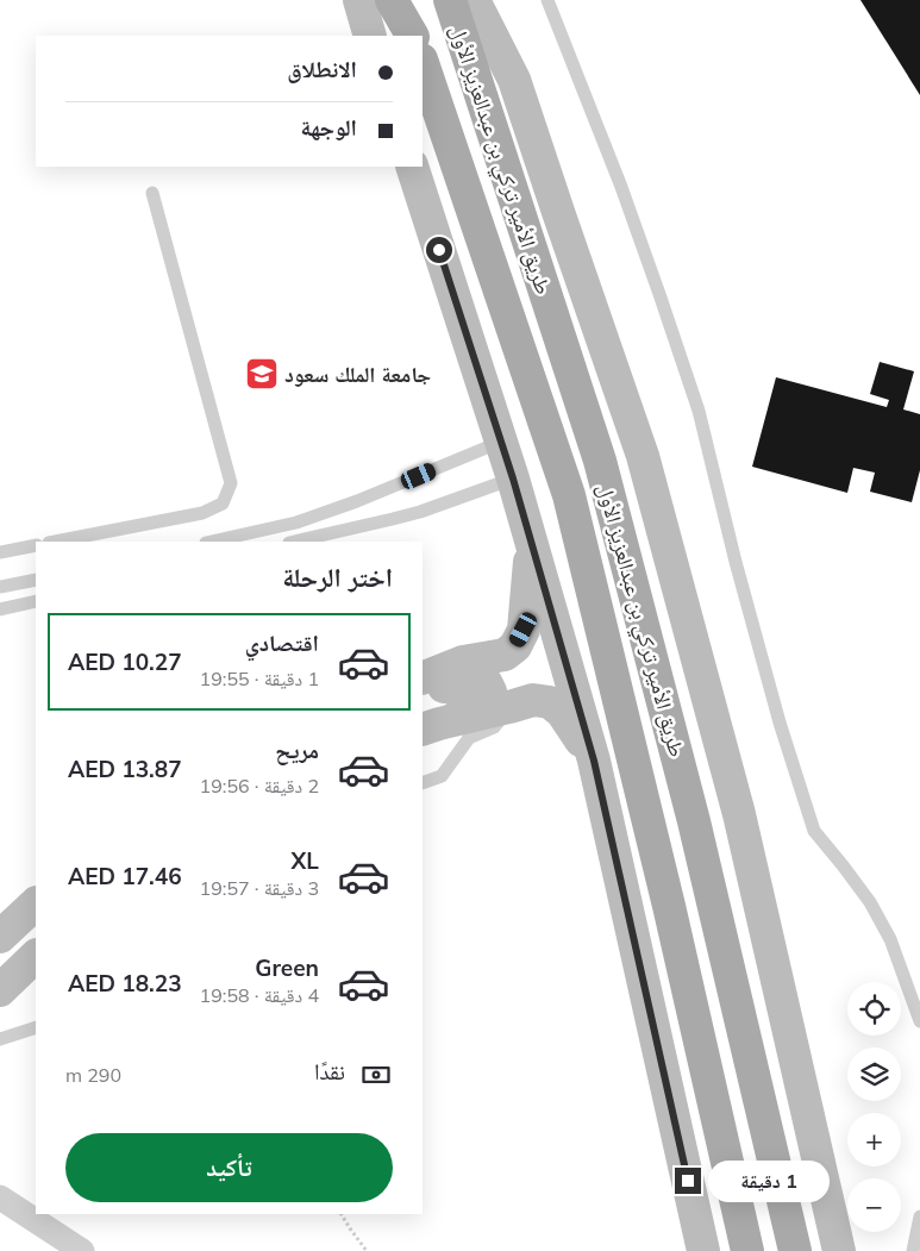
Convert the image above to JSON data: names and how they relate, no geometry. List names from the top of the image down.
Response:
{
  "streets": {
    "main road": ["طريق الأمير تركي بن عبدالعزيز الأول"]
  },
  "places": {
    "school or university": ["جامعة الملك سعود"]
  },
  "page": {
    "banner": ["الانطلاق", "الوجهة"],
    "heading": "اختر الرحلة",
    "list": [
      {
        "name": "اقتصادي",
        "note": "1 دقيقة · 19:55",
        "value": "AED 10.27"
      },
      {
        "name": "مريح",
        "note": "2 دقيقة · 19:56",
        "value": "AED 13.87"
      },
      {
        "name": "XL",
        "note": "3 دقيقة · 19:57",
        "value": "AED 17.46"
      },
      {
        "name": "Green",
        "note": "4 دقيقة · 19:58",
        "value": "AED 18.23"
      }
    ],
    "map_buttons": ["+", "−"],
    "pay": ["نقدًا", "290 m"],
    "buttons": "تأكيد",
    "bubble": "1 دقيقة"
  }
}
